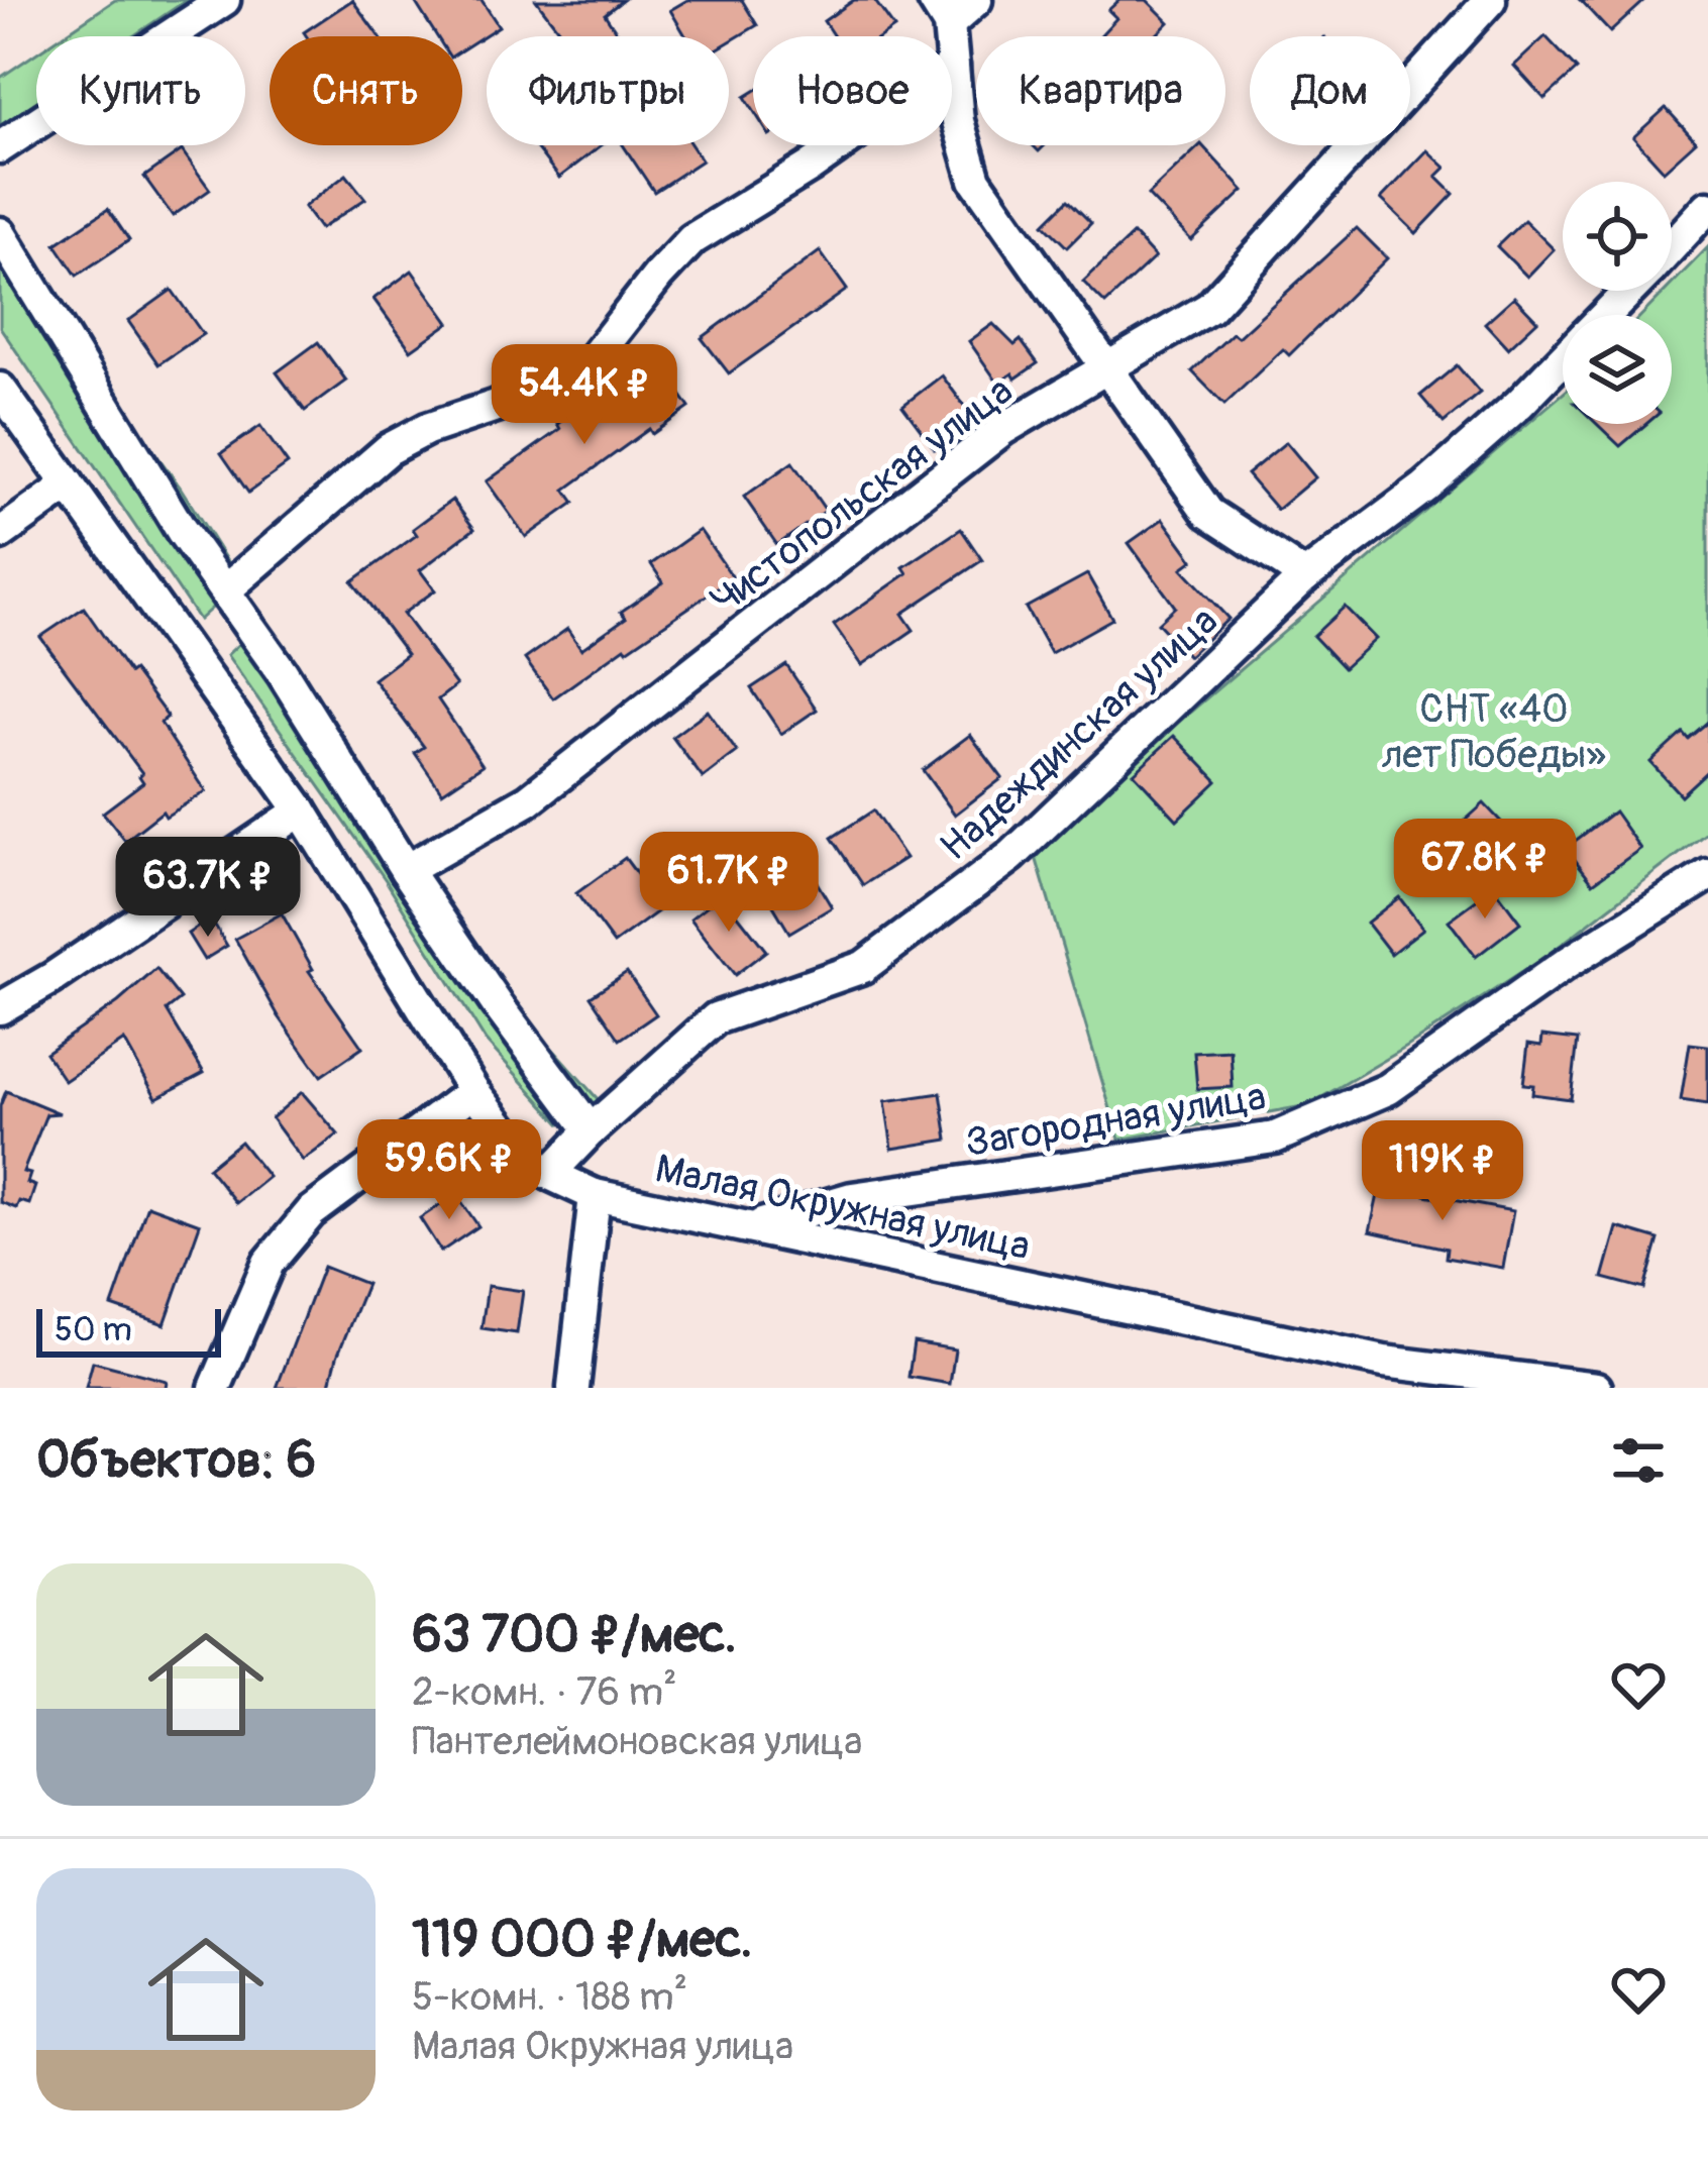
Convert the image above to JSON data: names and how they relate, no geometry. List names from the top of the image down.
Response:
{
  "streets": {
    "street": [
      "Чистопольская улица",
      "Надеждинская улица",
      "Загородная улица",
      "Малая Окружная улица"
    ]
  },
  "crossings": [
    ["Надеждинская улица", "Малая Окружная улица"],
    ["Загородная улица", "Малая Окружная улица"]
  ],
  "parks": ["СНТ «40 лет Победы»"],
  "scale_bar": "50 m",
  "page": {
    "chip": [
      "Купить",
      "Снять",
      "Фильтры",
      "Новое",
      "Квартира",
      "Дом"
    ],
    "price": [
      "54.4K ₽",
      "67.8K ₽",
      "61.7K ₽",
      "63.7K ₽",
      "59.6K ₽",
      "119K ₽"
    ],
    "scale": "50 m",
    "heading": "Объектов: 6",
    "list": [
      {
        "name": "63 700 ₽/мес.",
        "note": "2-комн. · 76 m² · Пантелеймоновская улица"
      },
      {
        "name": "119 000 ₽/мес.",
        "note": "5-комн. · 188 m² · Малая Окружная улица"
      }
    ]
  }
}
